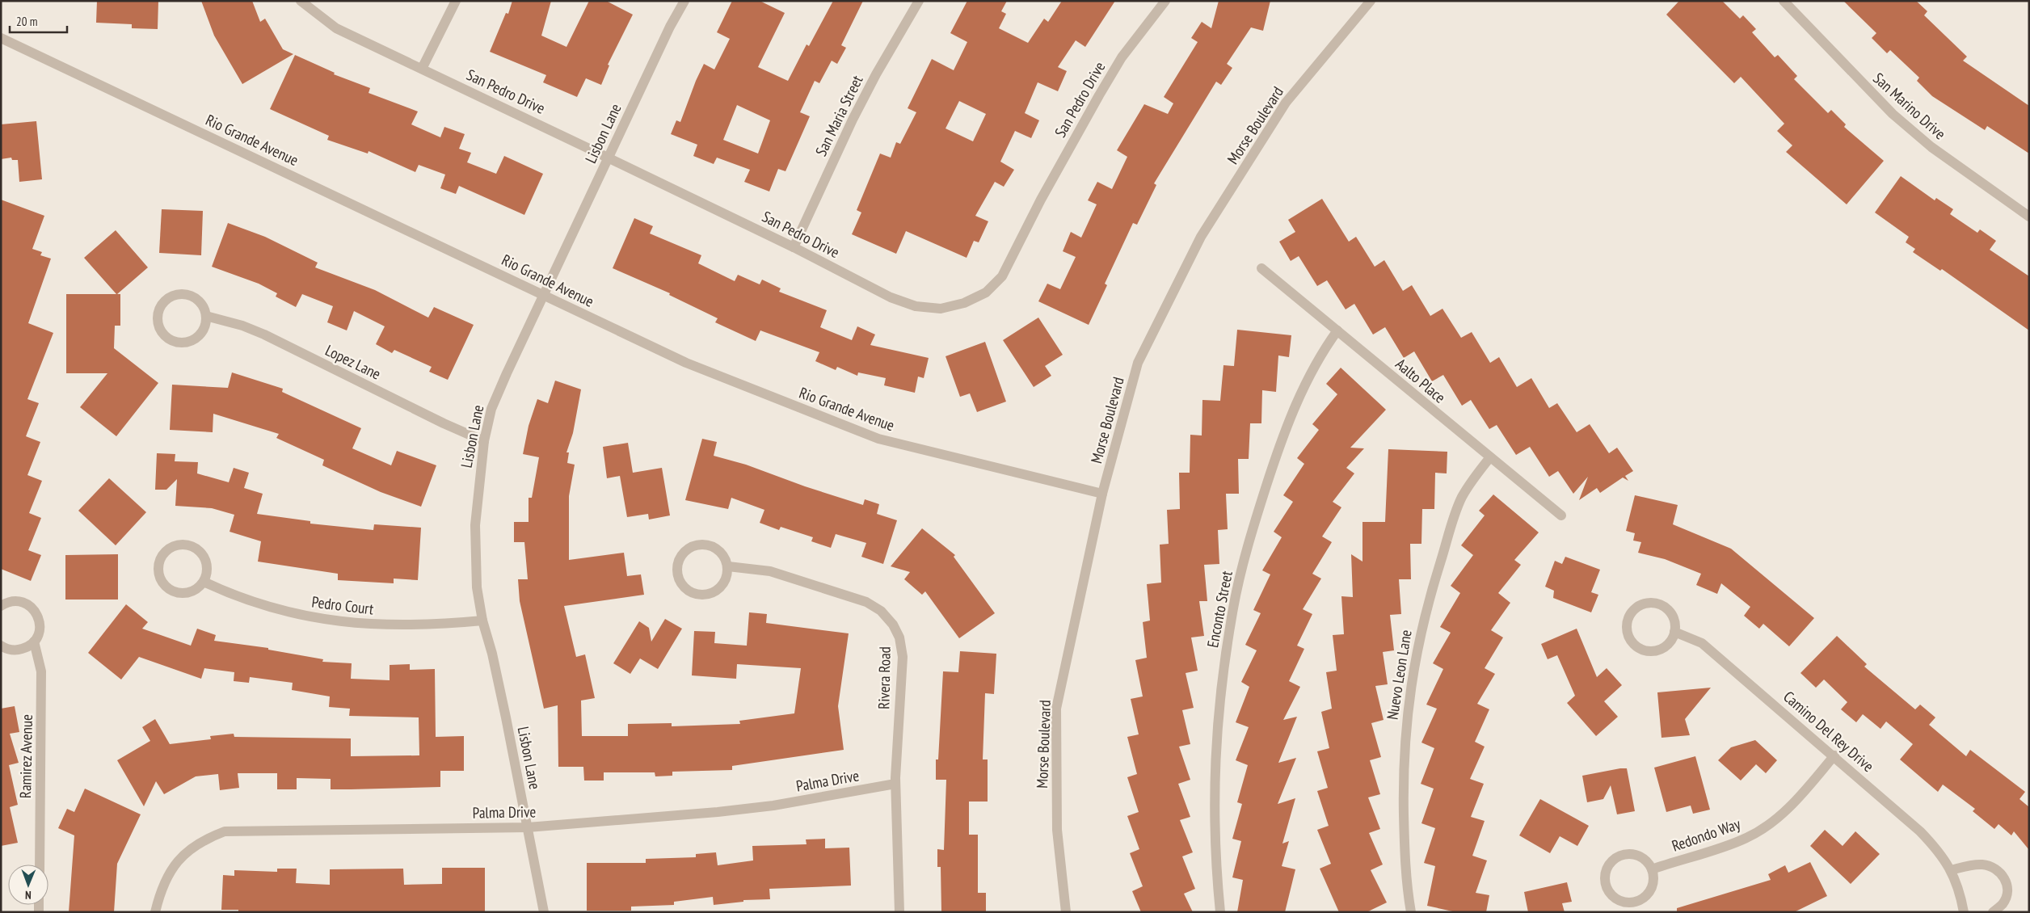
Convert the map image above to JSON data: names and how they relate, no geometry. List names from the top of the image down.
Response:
{
  "streets": {
    "street": [
      "San Pedro Drive",
      "San Marino Drive",
      "San Maria Street",
      "Morse Boulevard",
      "Lisbon Lane",
      "Rio Grande Avenue",
      "Lopez Lane",
      "Aalto Place",
      "Pedro Court",
      "Enconto Street",
      "Nuevo Leon Lane",
      "Rivera Road",
      "Camino Del Rey Drive",
      "Ramirez Avenue",
      "Palma Drive",
      "Redondo Way"
    ]
  },
  "crossings": [
    ["San Pedro Drive", "San Maria Street"],
    ["San Pedro Drive", "Lisbon Lane"],
    ["Morse Boulevard", "Rio Grande Avenue"],
    ["Lisbon Lane", "Rio Grande Avenue"],
    ["Lisbon Lane", "Lopez Lane"],
    ["Lisbon Lane", "Pedro Court"],
    ["Lisbon Lane", "Palma Drive"],
    ["Aalto Place", "Enconto Street"],
    ["Aalto Place", "Nuevo Leon Lane"],
    ["Rivera Road", "Palma Drive"],
    ["Camino Del Rey Drive", "Redondo Way"]
  ],
  "scale_bar": "20 m",
  "north": "bottom"
}
